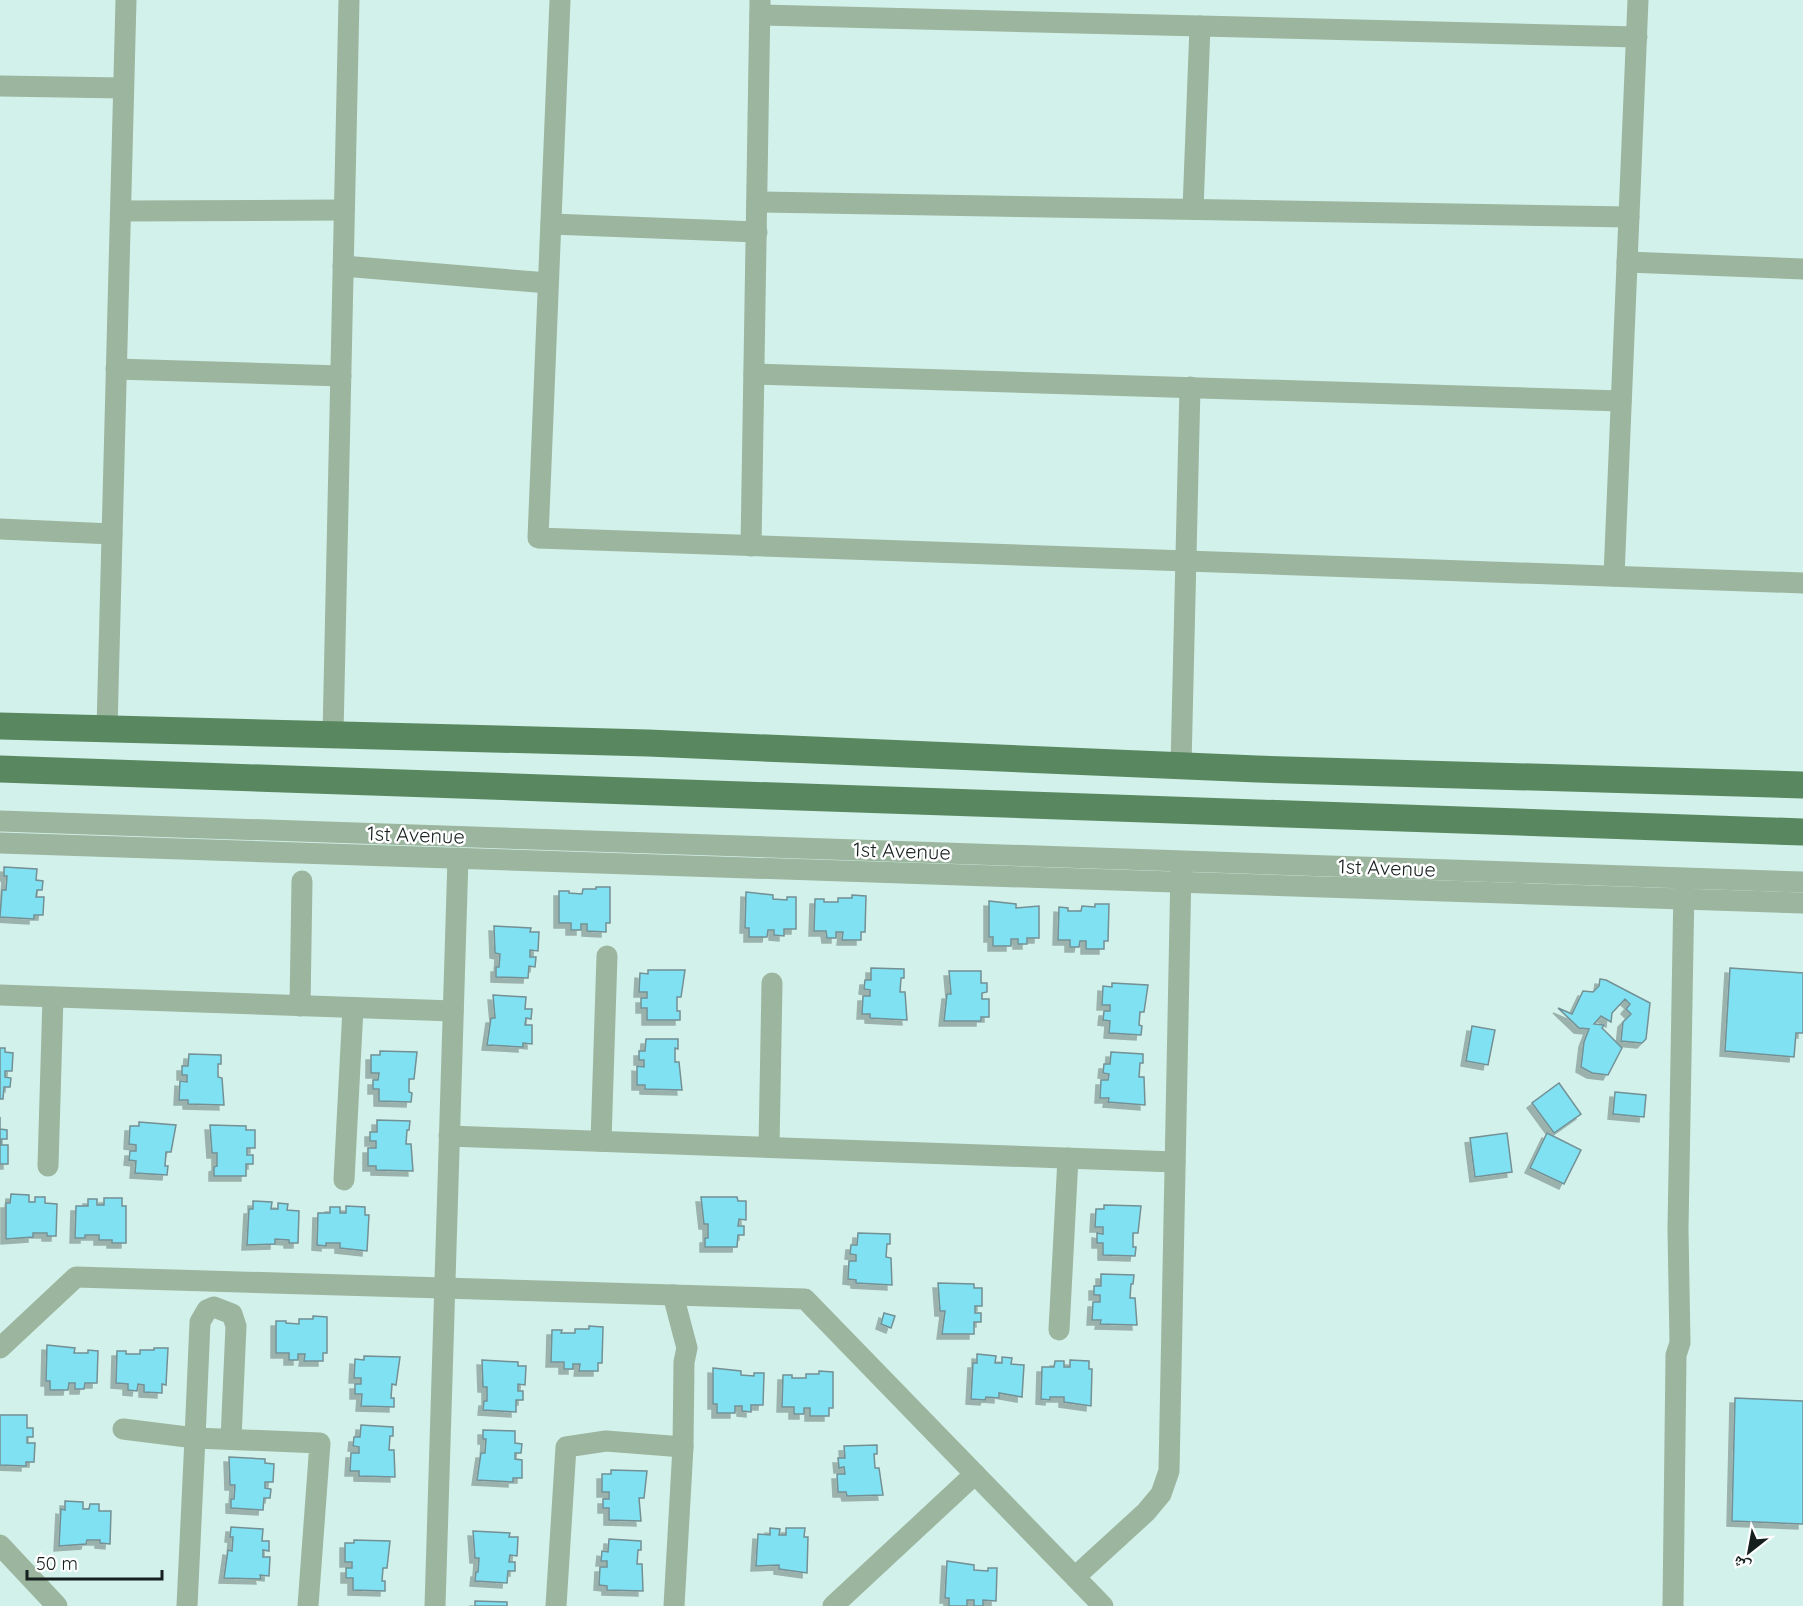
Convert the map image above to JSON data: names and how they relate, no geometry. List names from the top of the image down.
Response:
{
  "streets": {
    "street": ["1st Avenue"]
  },
  "scale_bar": "50 m",
  "north": "bottom left"
}
